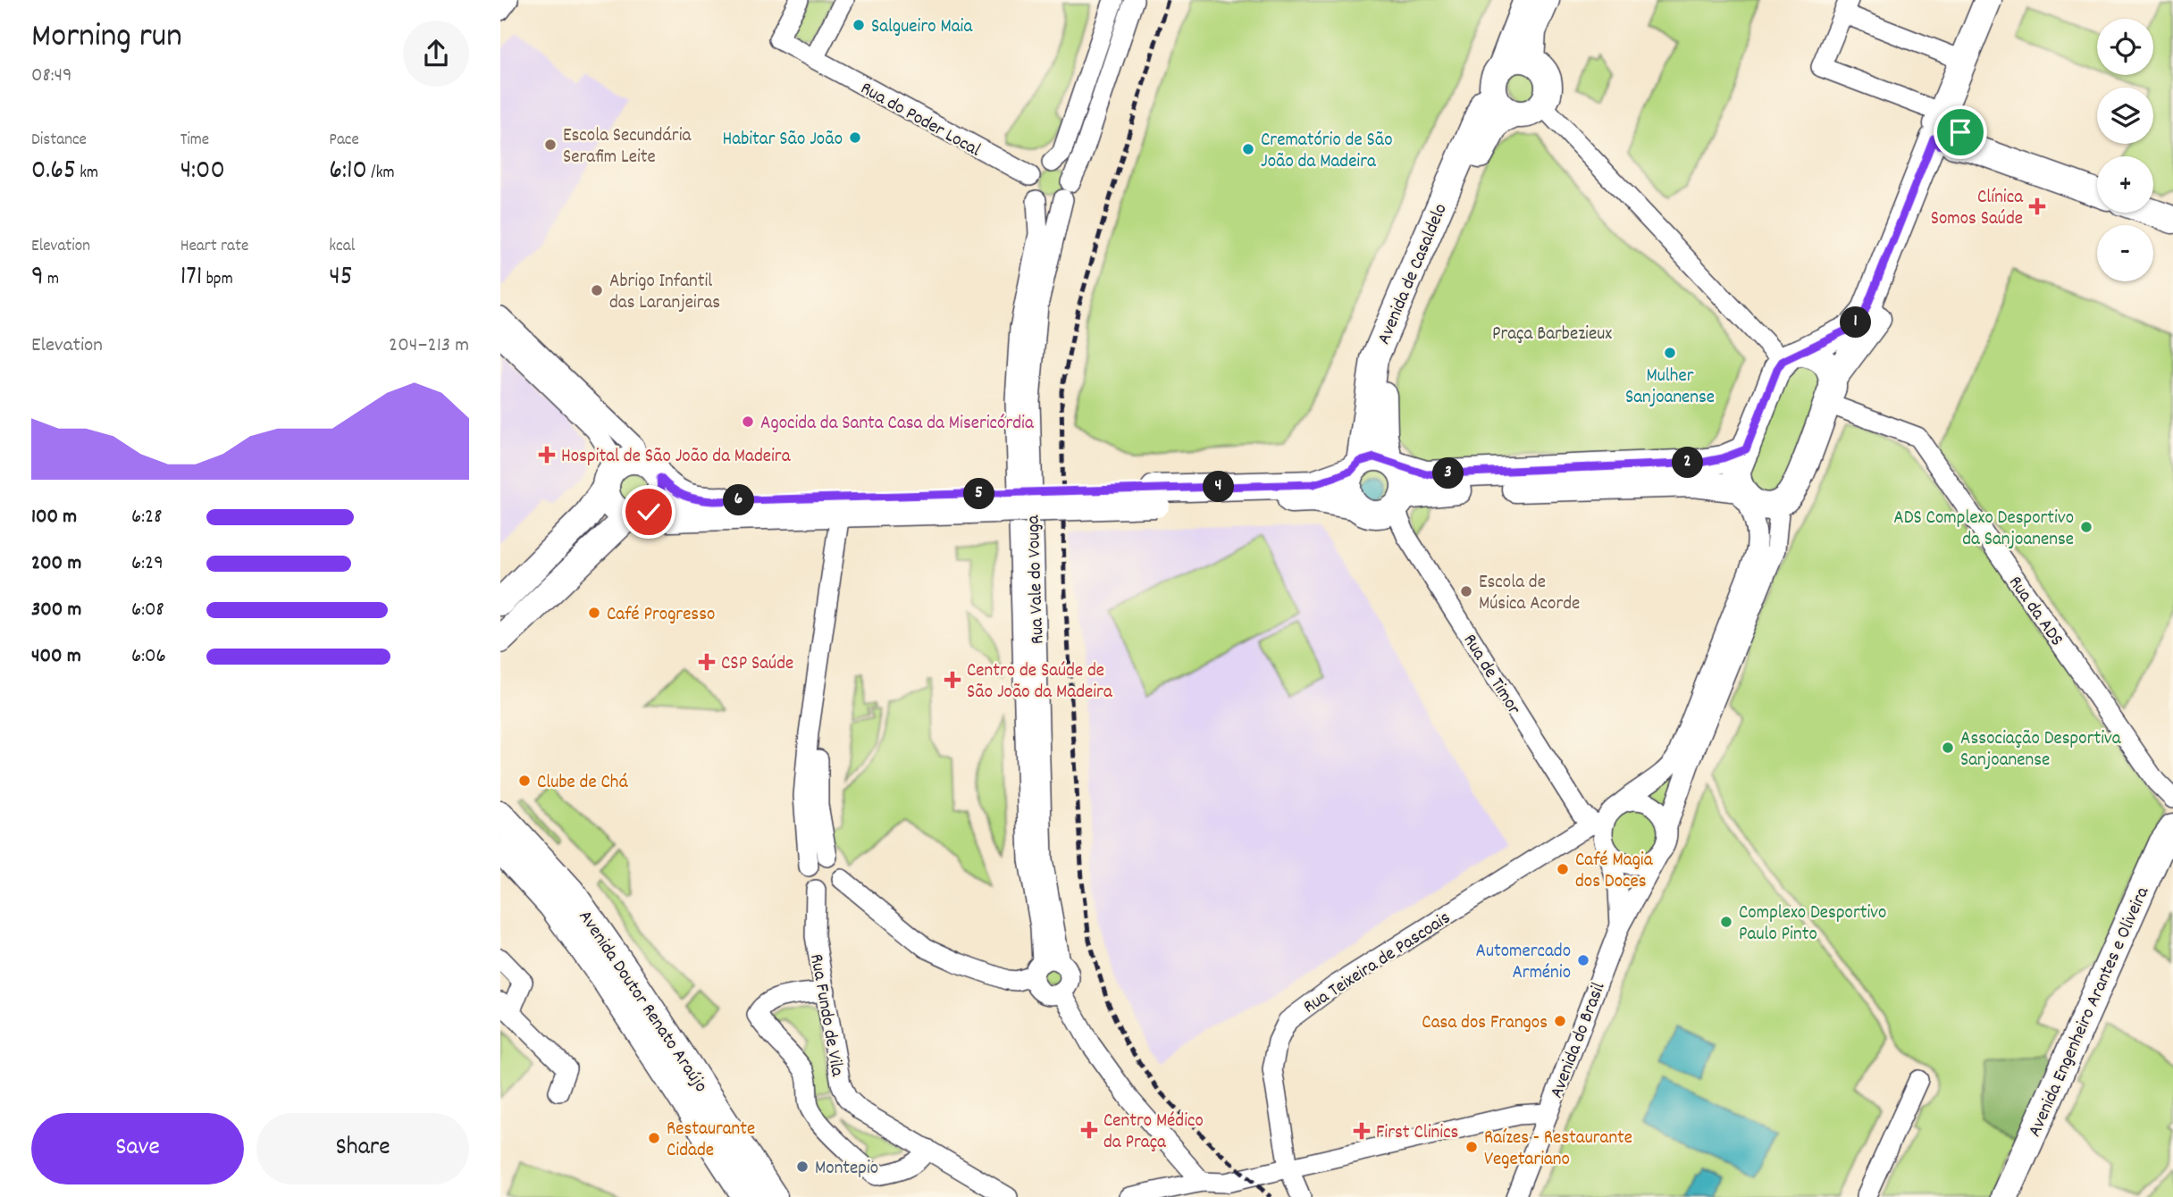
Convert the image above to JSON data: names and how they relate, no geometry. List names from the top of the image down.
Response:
{
  "streets": {
    "street": [
      "Rua do Poder Local",
      "Avenida de Casaldelo",
      "Rua Vale do Vouga",
      "Rua da ADS",
      "Rua de Timor",
      "Rua Teixeira de Pascoais",
      "Avenida Doutor Renato Araújo",
      "Avenida Engenheiro Arantes e Oliveira",
      "Rua Fundo de Vila",
      "Avenida do Brasil"
    ]
  },
  "crossings": [
    ["Rua do Poder Local", "Rua Vale do Vouga"],
    ["Avenida de Casaldelo", "Rua de Timor"],
    ["Rua de Timor", "Rua Teixeira de Pascoais"],
    ["Rua de Timor", "Avenida do Brasil"],
    ["Rua Teixeira de Pascoais", "Avenida do Brasil"]
  ],
  "parks": ["Praça Barbezieux"],
  "places": {
    "other": [
      "Salgueiro Maia",
      "Habitar São João",
      "Escola Secundária Serafim Leite",
      "Crematório de São João da Madeira",
      "Abrigo Infantil das Laranjeiras",
      "Mulher Sanjoanense",
      "Agocida da Santa Casa da Misericórdia",
      "ADS Complexo Desportivo da Sanjoanense",
      "Escola de Música Acorde",
      "Café Progresso",
      "Associação Desportiva Sanjoanense",
      "Clube de Chá",
      "Café Magia dos Doces",
      "Complexo Desportivo Paulo Pinto",
      "Automercado Arménio",
      "Casa dos Frangos",
      "Restaurante Cidade",
      "Raízes - Restaurante Vegetariano",
      "Montepio"
    ],
    "health": [
      "Clínica Somos Saúde",
      "Hospital de São João da Madeira",
      "CSP Saúde",
      "Centro de Saúde de São João da Madeira",
      "Centro Médico da Praça",
      "First Clinics"
    ]
  },
  "page": {
    "heading": ["Morning run", "08:49"],
    "map_buttons": ["+", "−"],
    "stats": [
      ["Distance", "0.65 km"],
      ["Time", "4:00"],
      ["Pace", "6:10 /km"],
      ["Elevation", "9 m"],
      ["Heart rate", "171 bpm"],
      ["kcal", "45"]
    ],
    "pins": [
      "1",
      "2",
      "3",
      "4",
      "5",
      "6"
    ],
    "chart": ["Elevation", "204–213 m"],
    "list": [
      {
        "name": "100 m",
        "note": "6:28"
      },
      {
        "name": "200 m",
        "note": "6:29"
      },
      {
        "name": "300 m",
        "note": "6:08"
      },
      {
        "name": "400 m",
        "note": "6:06"
      }
    ],
    "buttons": ["Save", "Share"]
  }
}
